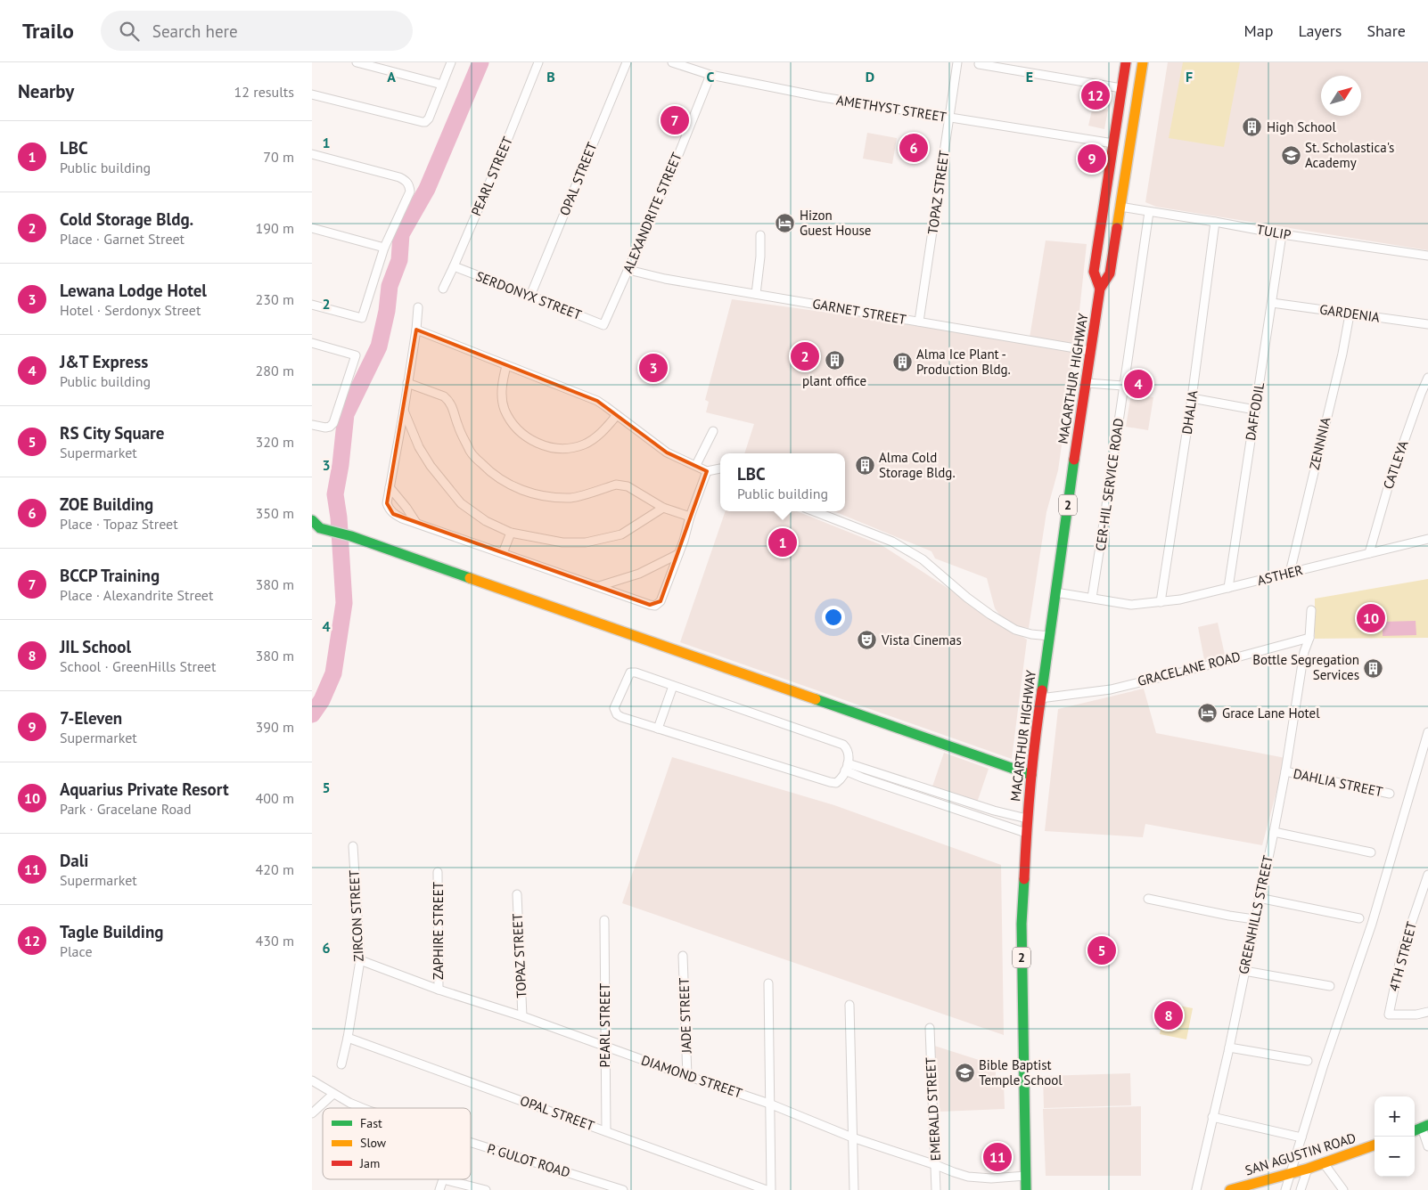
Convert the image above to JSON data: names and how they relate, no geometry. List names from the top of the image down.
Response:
{
  "streets": {
    "main road": ["MACARTHUR HIGHWAY", "2", "SAN AGUSTIN ROAD"],
    "street": [
      "AMETHYST STREET",
      "PEARL STREET",
      "OPAL STREET",
      "TOPAZ STREET",
      "ALEXANDRITE STREET",
      "TULIP",
      "SERDONYX STREET",
      "GARNET STREET",
      "GARDENIA",
      "DAFFODIL",
      "DHALIA",
      "ZENNNIA",
      "CATLEYA",
      "CER-HIL SERVICE ROAD",
      "ASTHER",
      "GRACELANE ROAD",
      "DAHLIA STREET",
      "GREENHILLS STREET",
      "ZIRCON STREET",
      "ZAPHIRE STREET",
      "4TH STREET",
      "JADE STREET",
      "DIAMOND STREET",
      "EMERALD STREET",
      "P. GULOT ROAD"
    ]
  },
  "crossings": [
    ["AMETHYST STREET", "TOPAZ STREET"],
    ["AMETHYST STREET", "ALEXANDRITE STREET"],
    ["AMETHYST STREET", "MACARTHUR HIGHWAY"],
    ["PEARL STREET", "OPAL STREET"],
    ["PEARL STREET", "SERDONYX STREET"],
    ["PEARL STREET", "DIAMOND STREET"],
    ["OPAL STREET", "SERDONYX STREET"],
    ["OPAL STREET", "ZIRCON STREET"],
    ["TOPAZ STREET", "GARNET STREET"],
    ["TOPAZ STREET", "DIAMOND STREET"],
    ["ALEXANDRITE STREET", "SERDONYX STREET"],
    ["ALEXANDRITE STREET", "GARNET STREET"],
    ["TULIP", "MACARTHUR HIGHWAY"],
    ["TULIP", "DAFFODIL"],
    ["TULIP", "DHALIA"],
    ["TULIP", "CER-HIL SERVICE ROAD"],
    ["GARNET STREET", "MACARTHUR HIGHWAY"],
    ["GARDENIA", "DAFFODIL"],
    ["GARDENIA", "ZENNNIA"],
    ["MACARTHUR HIGHWAY", "ASTHER"],
    ["MACARTHUR HIGHWAY", "GRACELANE ROAD"],
    ["MACARTHUR HIGHWAY", "DIAMOND STREET"],
    ["DAFFODIL", "ASTHER"],
    ["DHALIA", "ASTHER"],
    ["ZENNNIA", "ASTHER"],
    ["CATLEYA", "ASTHER"],
    ["CER-HIL SERVICE ROAD", "ASTHER"],
    ["GRACELANE ROAD", "GREENHILLS STREET"],
    ["DAHLIA STREET", "GREENHILLS STREET"],
    ["ZIRCON STREET", "DIAMOND STREET"],
    ["ZAPHIRE STREET", "DIAMOND STREET"],
    ["JADE STREET", "DIAMOND STREET"],
    ["DIAMOND STREET", "EMERALD STREET"]
  ],
  "places": {
    "building": [
      "High School",
      "plant office",
      "Alma Ice Plant - Production Bldg.",
      "Alma Cold Storage Bldg.",
      "Bottle Segregation Services"
    ],
    "school or university": ["St. Scholastica's Academy", "Bible Baptist Temple School"],
    "hotel": ["Hizon Guest House", "Grace Lane Hotel"],
    "theatre": ["Vista Cinemas"]
  },
  "legend": ["Fast", "Slow", "Jam"],
  "north": "top right",
  "page": {
    "header": "Trailo",
    "search": "Search here",
    "nav": ["Map", "Layers", "Share"],
    "heading": ["Nearby", "12 results"],
    "pins": [
      "12",
      "7",
      "6",
      "9",
      "2",
      "3",
      "4",
      "1",
      "10",
      "5",
      "8",
      "11"
    ],
    "list": [
      {
        "mark": "1",
        "name": "LBC",
        "note": "Public building",
        "value": "70 m"
      },
      {
        "mark": "2",
        "name": "Cold Storage Bldg.",
        "note": "Place · Garnet Street",
        "value": "190 m"
      },
      {
        "mark": "3",
        "name": "Lewana Lodge Hotel",
        "note": "Hotel · Serdonyx Street",
        "value": "230 m"
      },
      {
        "mark": "4",
        "name": "J&T Express",
        "note": "Public building",
        "value": "280 m"
      },
      {
        "mark": "5",
        "name": "RS City Square",
        "note": "Supermarket",
        "value": "320 m"
      },
      {
        "mark": "6",
        "name": "ZOE Building",
        "note": "Place · Topaz Street",
        "value": "350 m"
      },
      {
        "mark": "7",
        "name": "BCCP Training",
        "note": "Place · Alexandrite Street",
        "value": "380 m"
      },
      {
        "mark": "8",
        "name": "JIL School",
        "note": "School · GreenHills Street",
        "value": "380 m"
      },
      {
        "mark": "9",
        "name": "7-Eleven",
        "note": "Supermarket",
        "value": "390 m"
      },
      {
        "mark": "10",
        "name": "Aquarius Private Resort",
        "note": "Park · Gracelane Road",
        "value": "400 m"
      },
      {
        "mark": "11",
        "name": "Dali",
        "note": "Supermarket",
        "value": "420 m"
      },
      {
        "mark": "12",
        "name": "Tagle Building",
        "note": "Place",
        "value": "430 m"
      }
    ],
    "popup": ["LBC", "Public building"],
    "map_buttons": ["+", "−"]
  },
  "grid": {
    "columns": [
      "A",
      "B",
      "C",
      "D",
      "E",
      "F"
    ],
    "rows": [
      "1",
      "2",
      "3",
      "4",
      "5",
      "6"
    ]
  }
}
